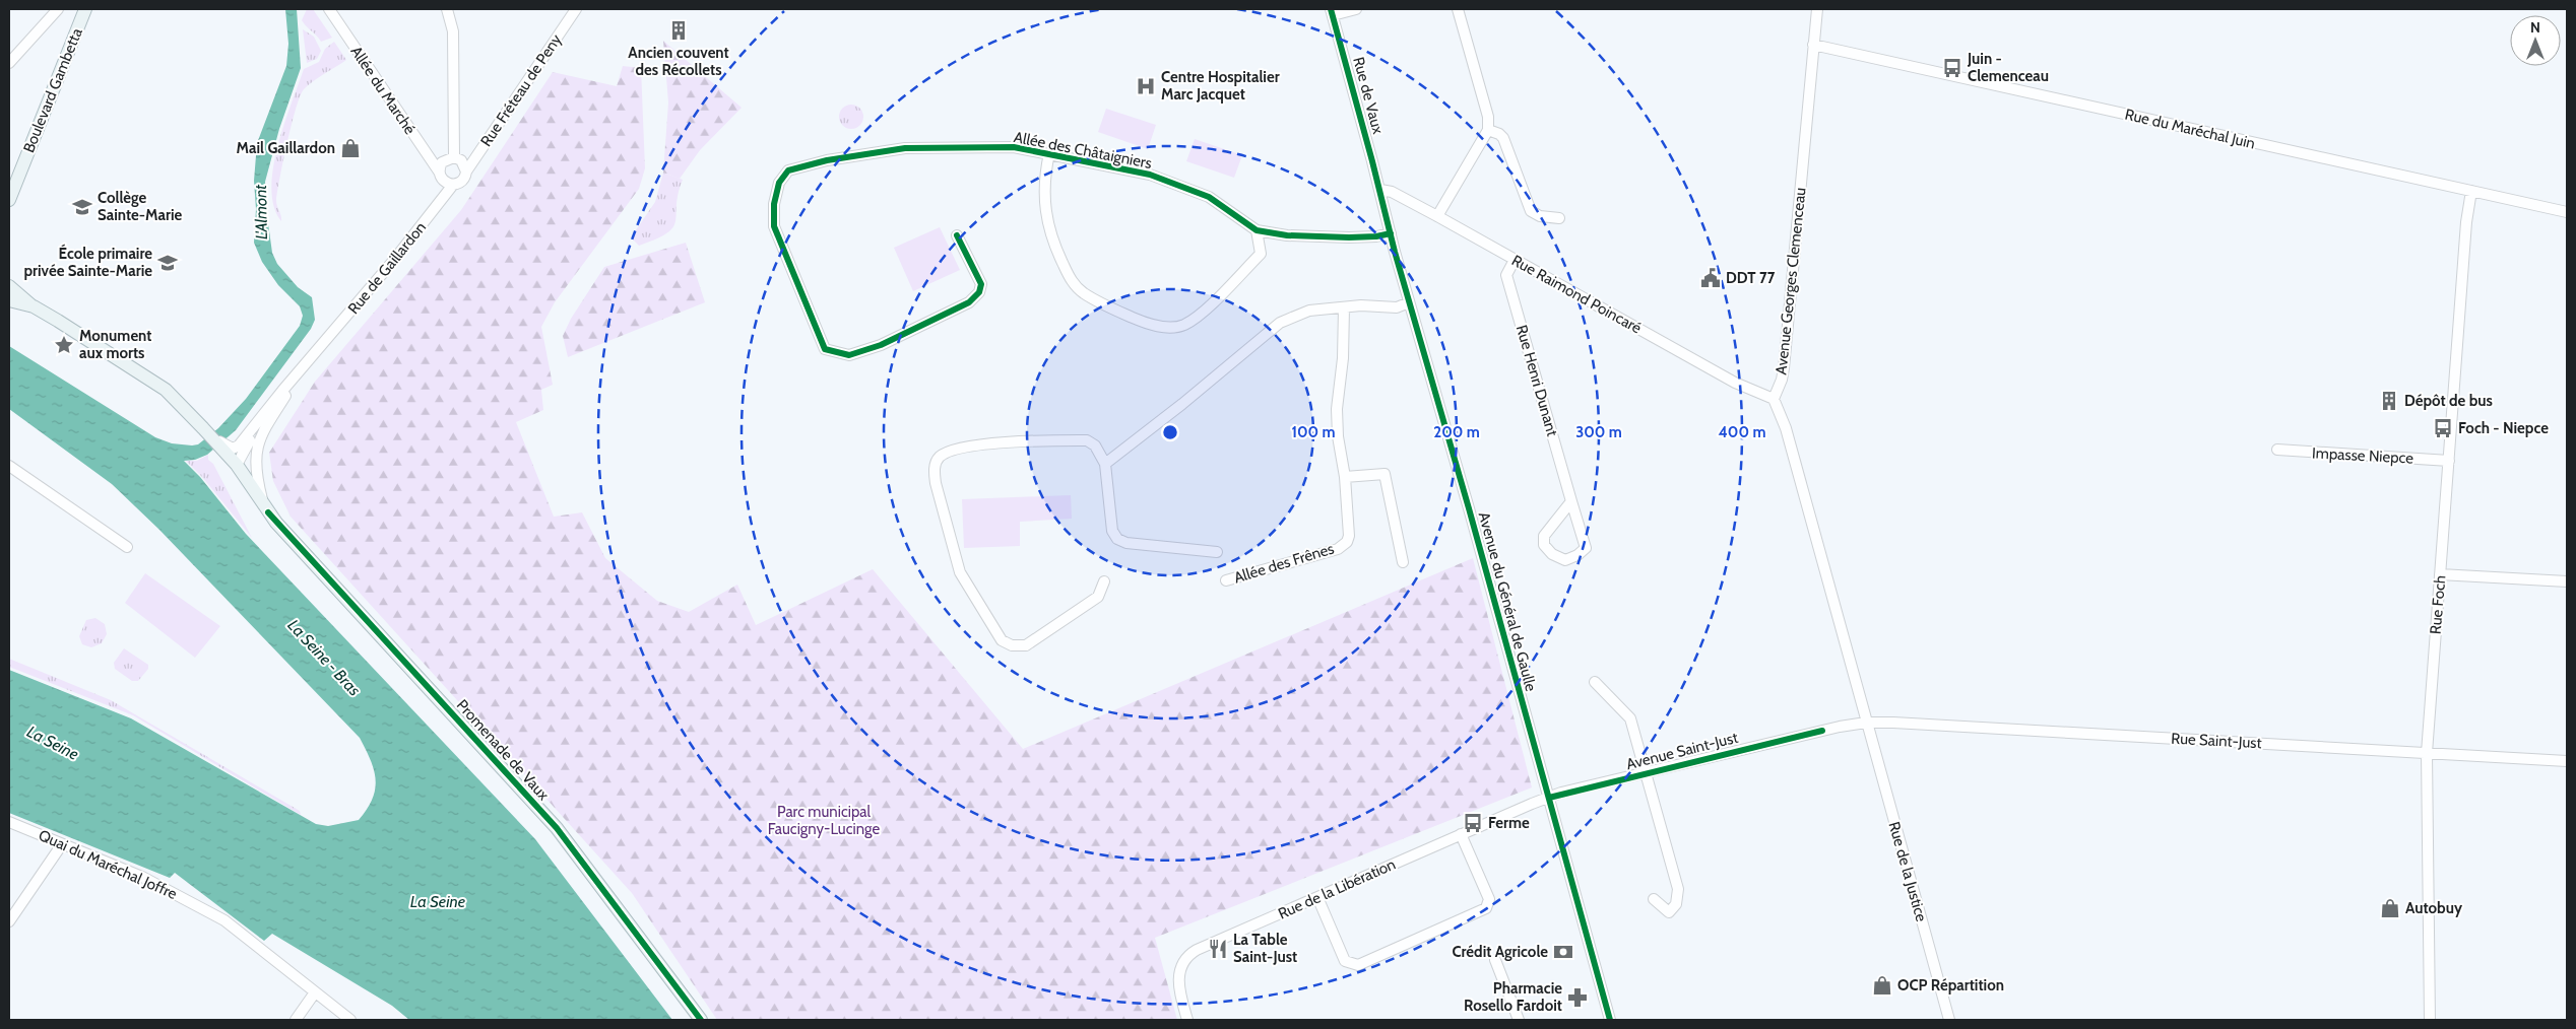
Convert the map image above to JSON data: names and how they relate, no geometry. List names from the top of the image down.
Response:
{
  "streets": {
    "main road": ["Boulevard Gambetta", "Promenade de Vaux"],
    "street": [
      "Allée du Marché",
      "Rue Fréteau de Peny",
      "Rue de Vaux",
      "Rue du Maréchal Juin",
      "Allée des Châtaigniers",
      "Rue de Gaillardon",
      "Avenue Georges Clemenceau",
      "Rue Raimond Poincaré",
      "Rue Henri Dunant",
      "Impasse Niepce",
      "Allée des Frênes",
      "Avenue du Général de Gaulle",
      "Rue Foch",
      "Rue Saint-Just",
      "Avenue Saint-Just",
      "Quai du Maréchal Joffre",
      "Rue de la Justice",
      "Rue de la Libération"
    ]
  },
  "crossings": [
    ["Allée du Marché", "Rue Fréteau de Peny"],
    ["Allée du Marché", "Rue de Gaillardon"],
    ["Rue Fréteau de Peny", "Rue de Gaillardon"],
    ["Rue de Vaux", "Rue Raimond Poincaré"],
    ["Rue de Vaux", "Avenue du Général de Gaulle"],
    ["Rue du Maréchal Juin", "Avenue Georges Clemenceau"],
    ["Rue du Maréchal Juin", "Rue Foch"],
    ["Allée des Châtaigniers", "Avenue du Général de Gaulle"],
    ["Rue de Gaillardon", "Promenade de Vaux"],
    ["Avenue Georges Clemenceau", "Rue Raimond Poincaré"],
    ["Rue Raimond Poincaré", "Rue Henri Dunant"],
    ["Rue Raimond Poincaré", "Avenue du Général de Gaulle"],
    ["Impasse Niepce", "Rue Foch"],
    ["Avenue du Général de Gaulle", "Avenue Saint-Just"],
    ["Avenue du Général de Gaulle", "Rue de la Libération"],
    ["Rue Foch", "Rue Saint-Just"],
    ["Rue Saint-Just", "Avenue Saint-Just"],
    ["Rue Saint-Just", "Rue de la Justice"],
    ["Avenue Saint-Just", "Rue de la Justice"],
    ["Avenue Saint-Just", "Rue de la Libération"]
  ],
  "water": ["L'Almont", "La Seine - Bras", "La Seine"],
  "parks": ["Parc municipal Faucigny-Lucinge"],
  "places": {
    "building": ["Ancien couvent des Récollets", "Dépôt de bus"],
    "bus stop": ["Juin - Clemenceau", "Foch - Niepce", "Ferme"],
    "hospital": ["Centre Hospitalier Marc Jacquet"],
    "shop": ["Mail Gaillardon", "Autobuy", "OCP Répartition"],
    "school or university": ["Collège Sainte-Marie", "École primaire privée Sainte-Marie"],
    "public building": ["DDT 77"],
    "place": ["Monument aux morts"],
    "restaurant": ["La Table Saint-Just"],
    "bank": ["Crédit Agricole"],
    "pharmacy": ["Pharmacie Rosello Fardoit"]
  },
  "north": "top",
  "rings": [
    "100 m",
    "200 m",
    "300 m",
    "400 m"
  ]
}
